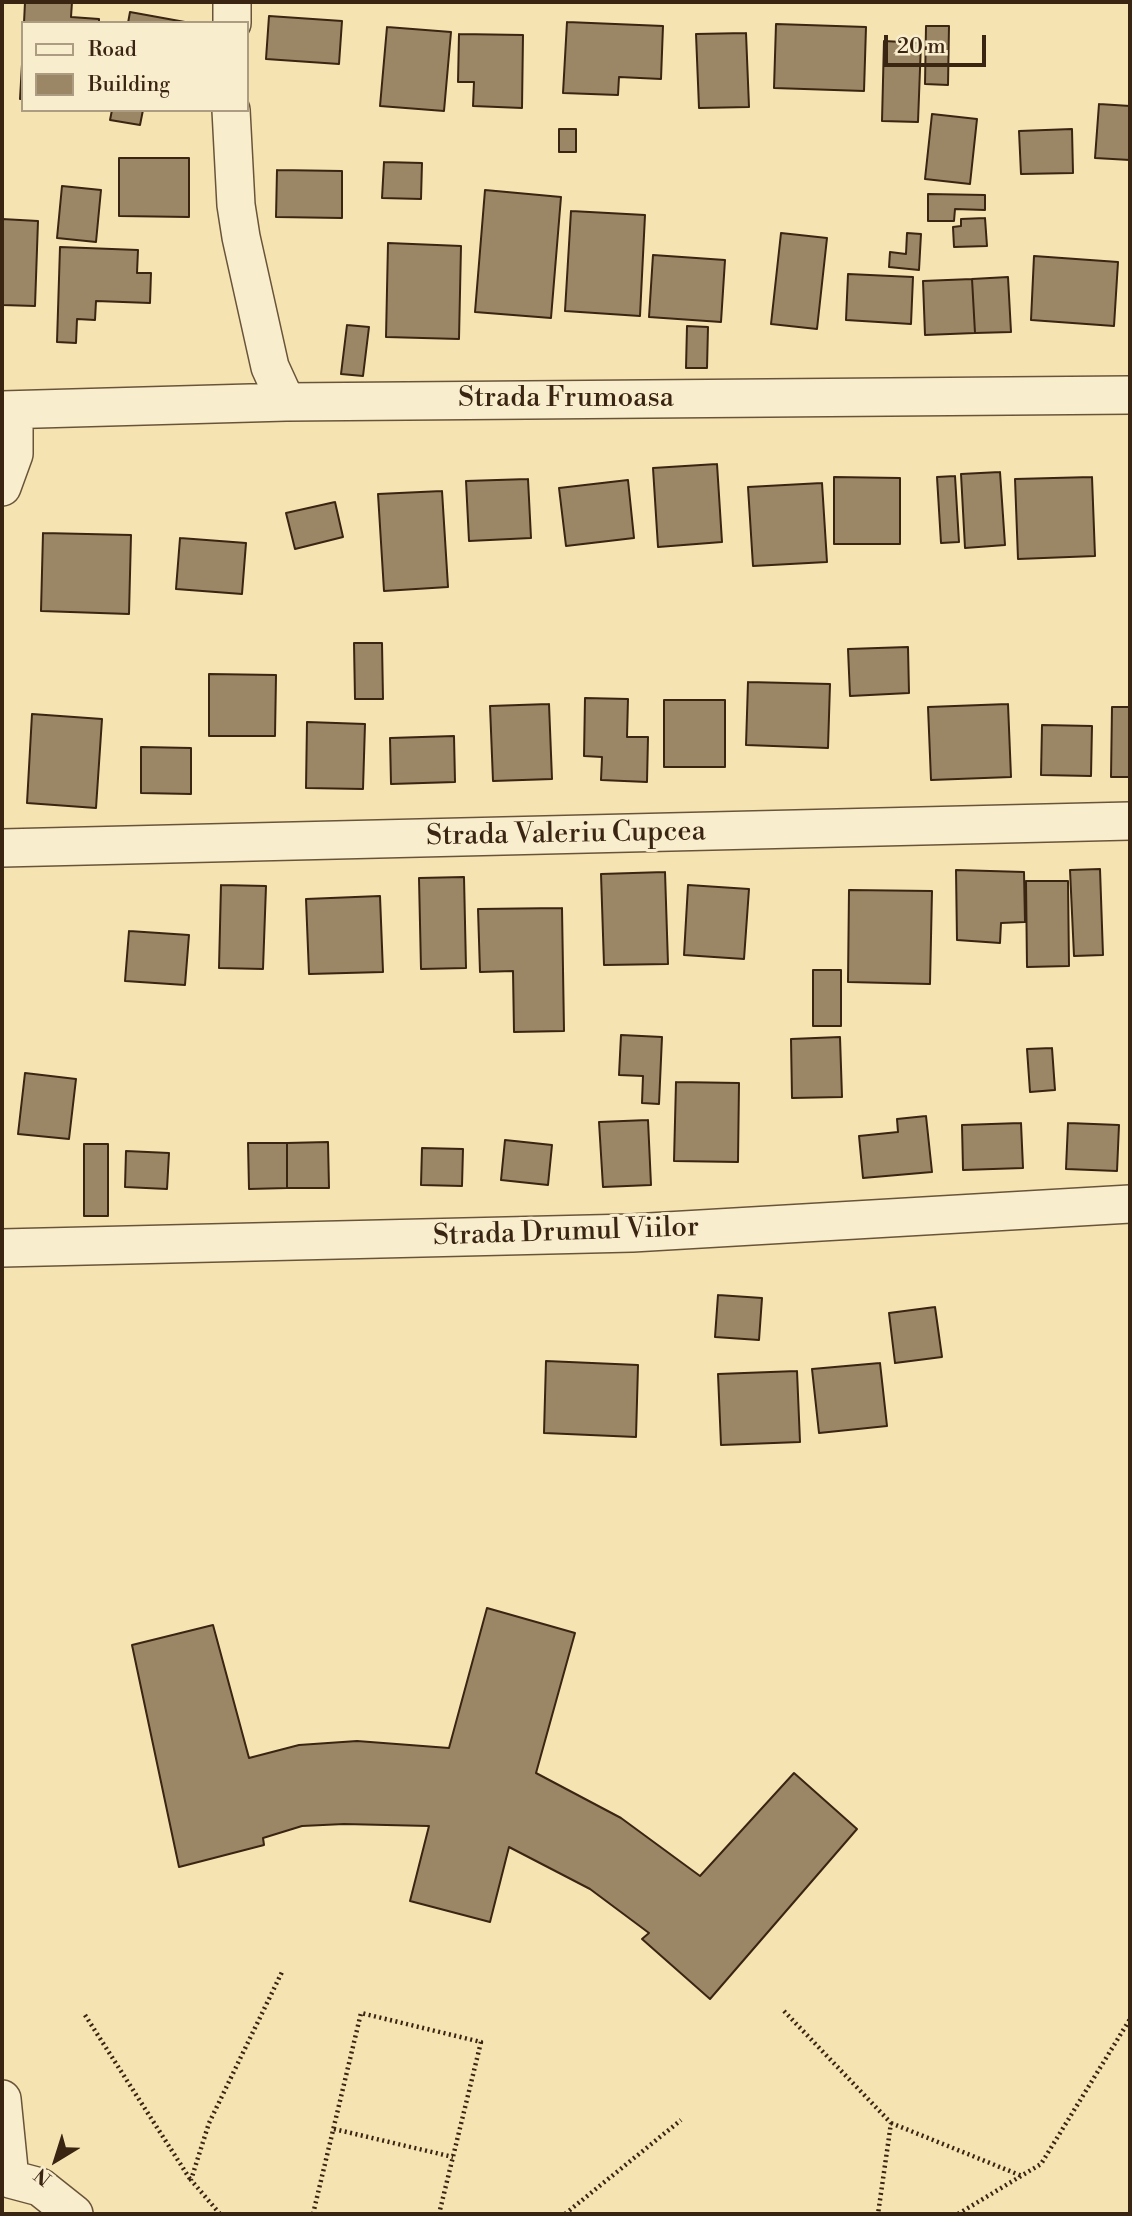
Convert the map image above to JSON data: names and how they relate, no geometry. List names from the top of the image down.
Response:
{
  "streets": {
    "street": ["Strada Frumoasa", "Strada Valeriu Cupcea", "Strada Drumul Viilor"]
  },
  "legend": ["Road", "Building"],
  "scale_bar": "20 m",
  "north": "bottom left"
}
